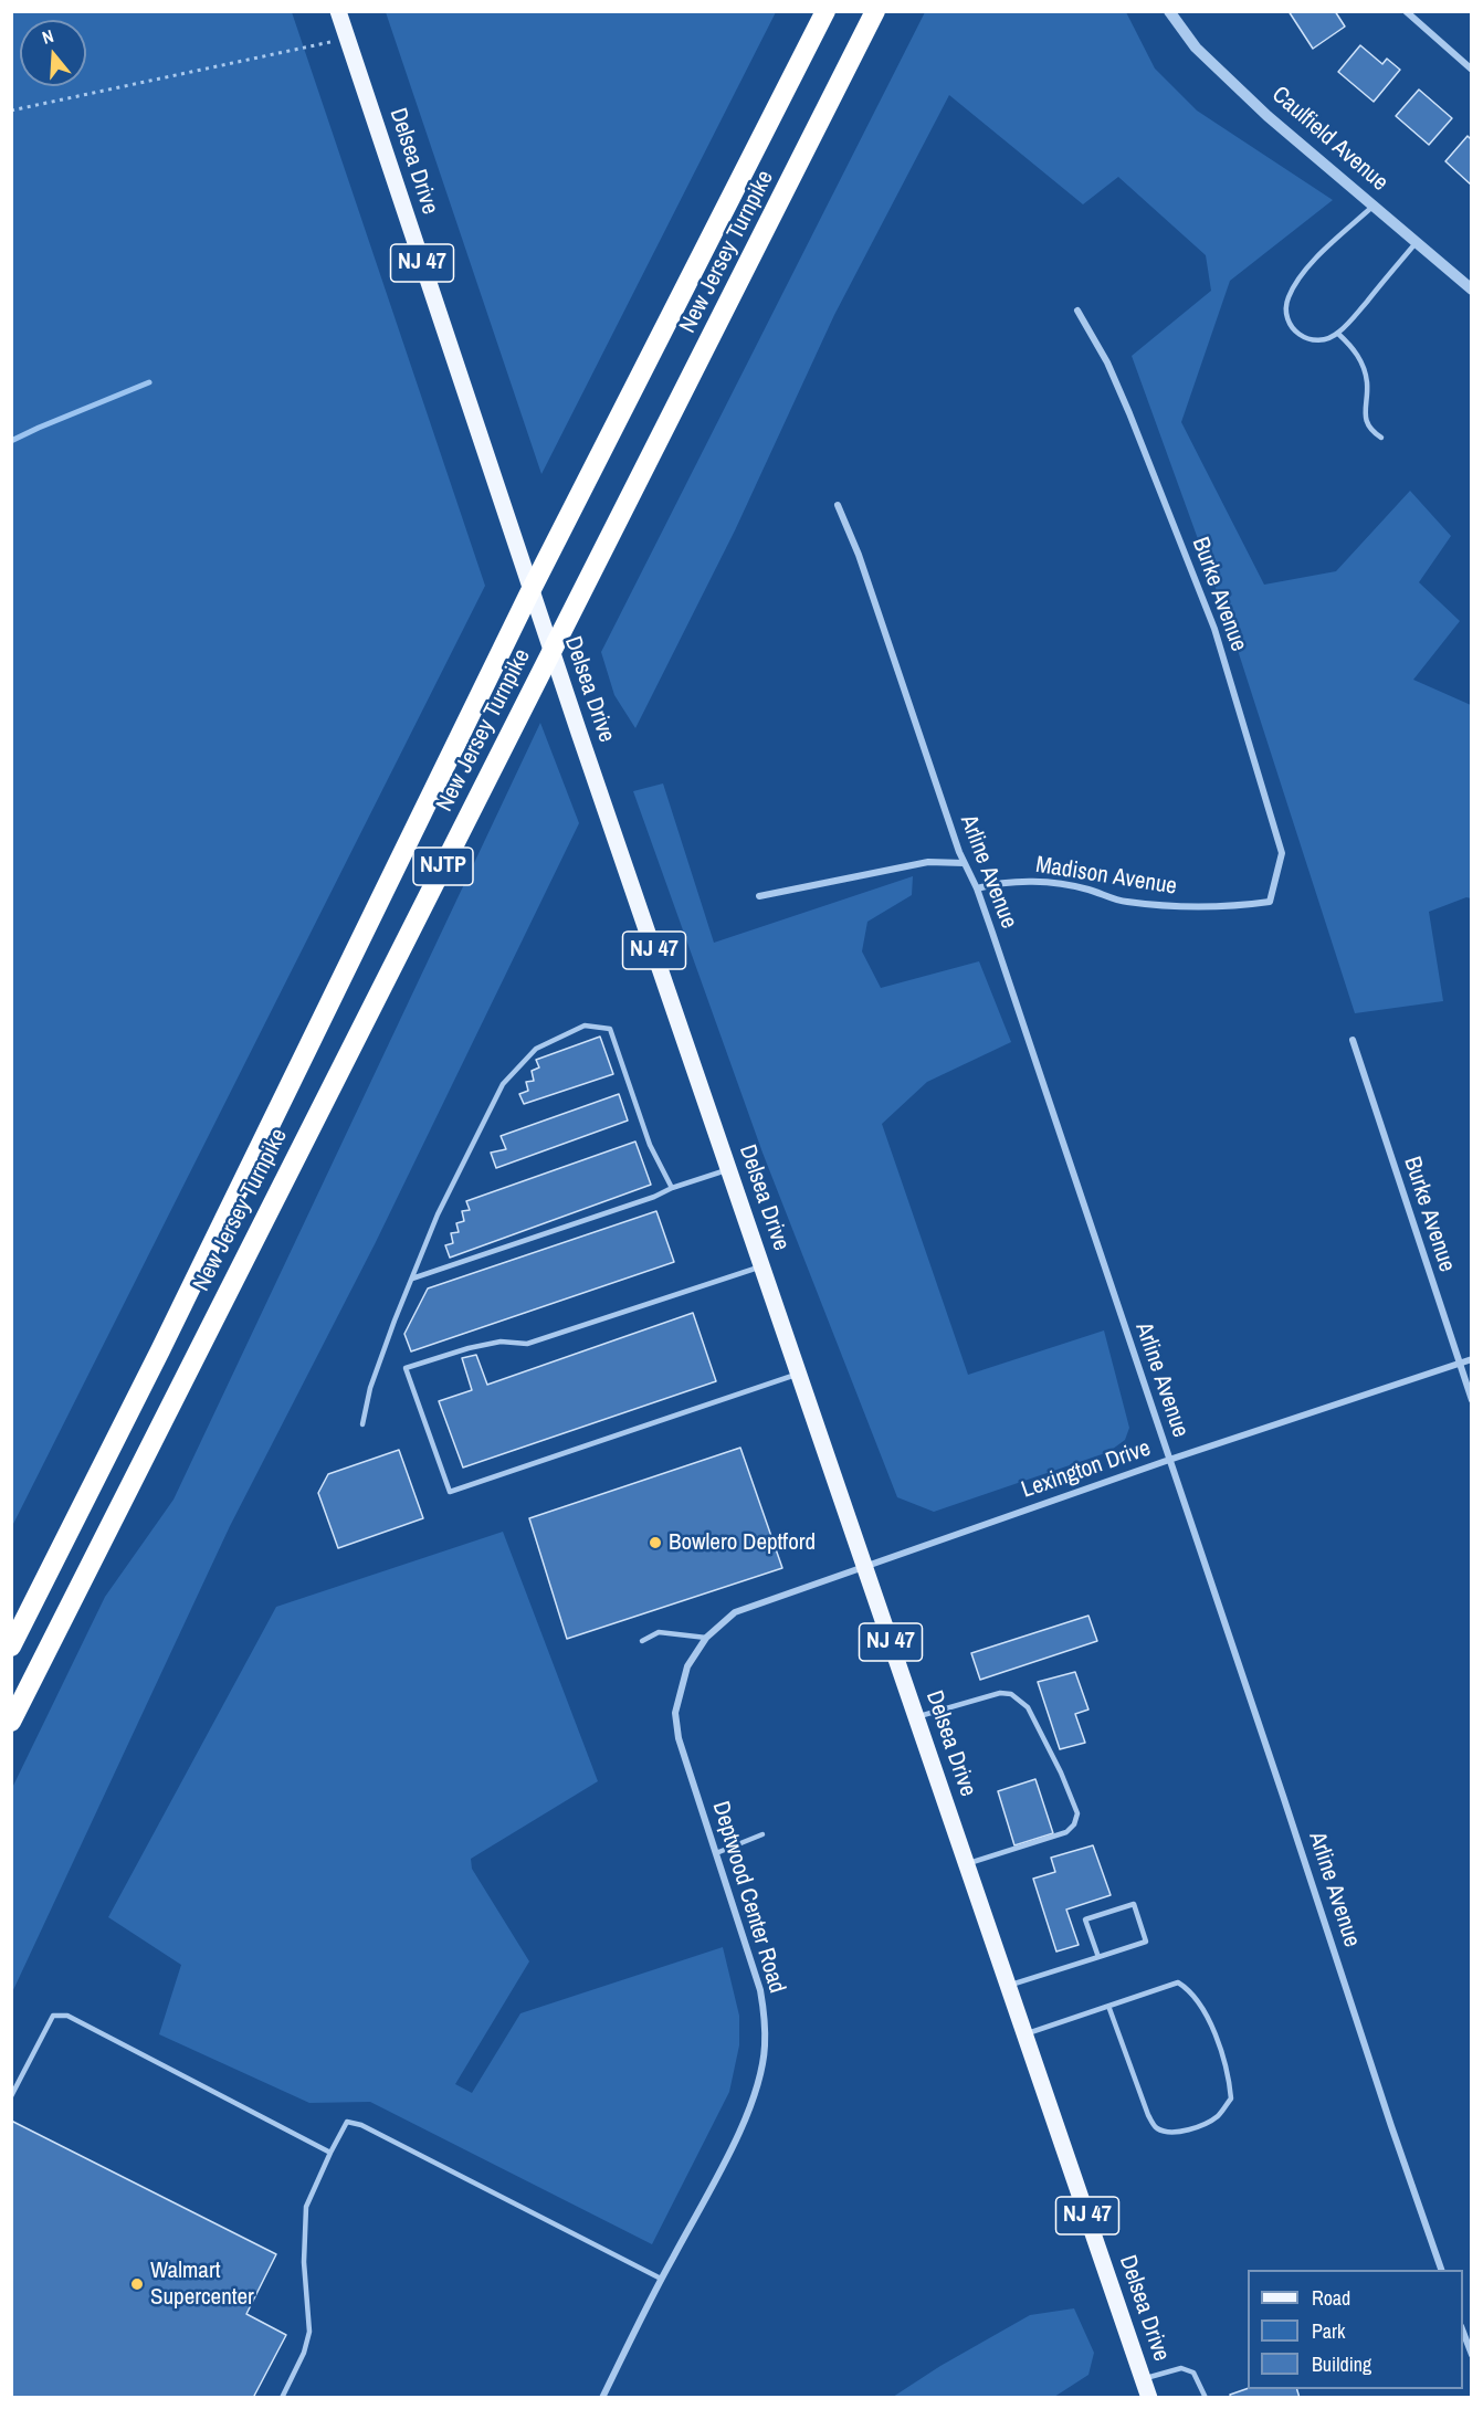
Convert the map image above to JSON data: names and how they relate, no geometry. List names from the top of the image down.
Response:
{
  "streets": {
    "highway": ["New Jersey Turnpike", "NJTP"],
    "main road": ["Delsea Drive", "NJ 47"],
    "street": [
      "Caulfield Avenue",
      "Burke Avenue",
      "Arline Avenue",
      "Madison Avenue",
      "Lexington Drive",
      "Deptwood Center Road"
    ]
  },
  "crossings": [
    ["Delsea Drive", "Lexington Drive"],
    ["Delsea Drive", "Deptwood Center Road"],
    ["Burke Avenue", "Madison Avenue"],
    ["Burke Avenue", "Lexington Drive"],
    ["Arline Avenue", "Madison Avenue"],
    ["Arline Avenue", "Lexington Drive"],
    ["Lexington Drive", "Deptwood Center Road"]
  ],
  "places": ["Bowlero Deptford", "Walmart Supercenter"],
  "legend": ["Road", "Park", "Building"],
  "north": "top"
}
